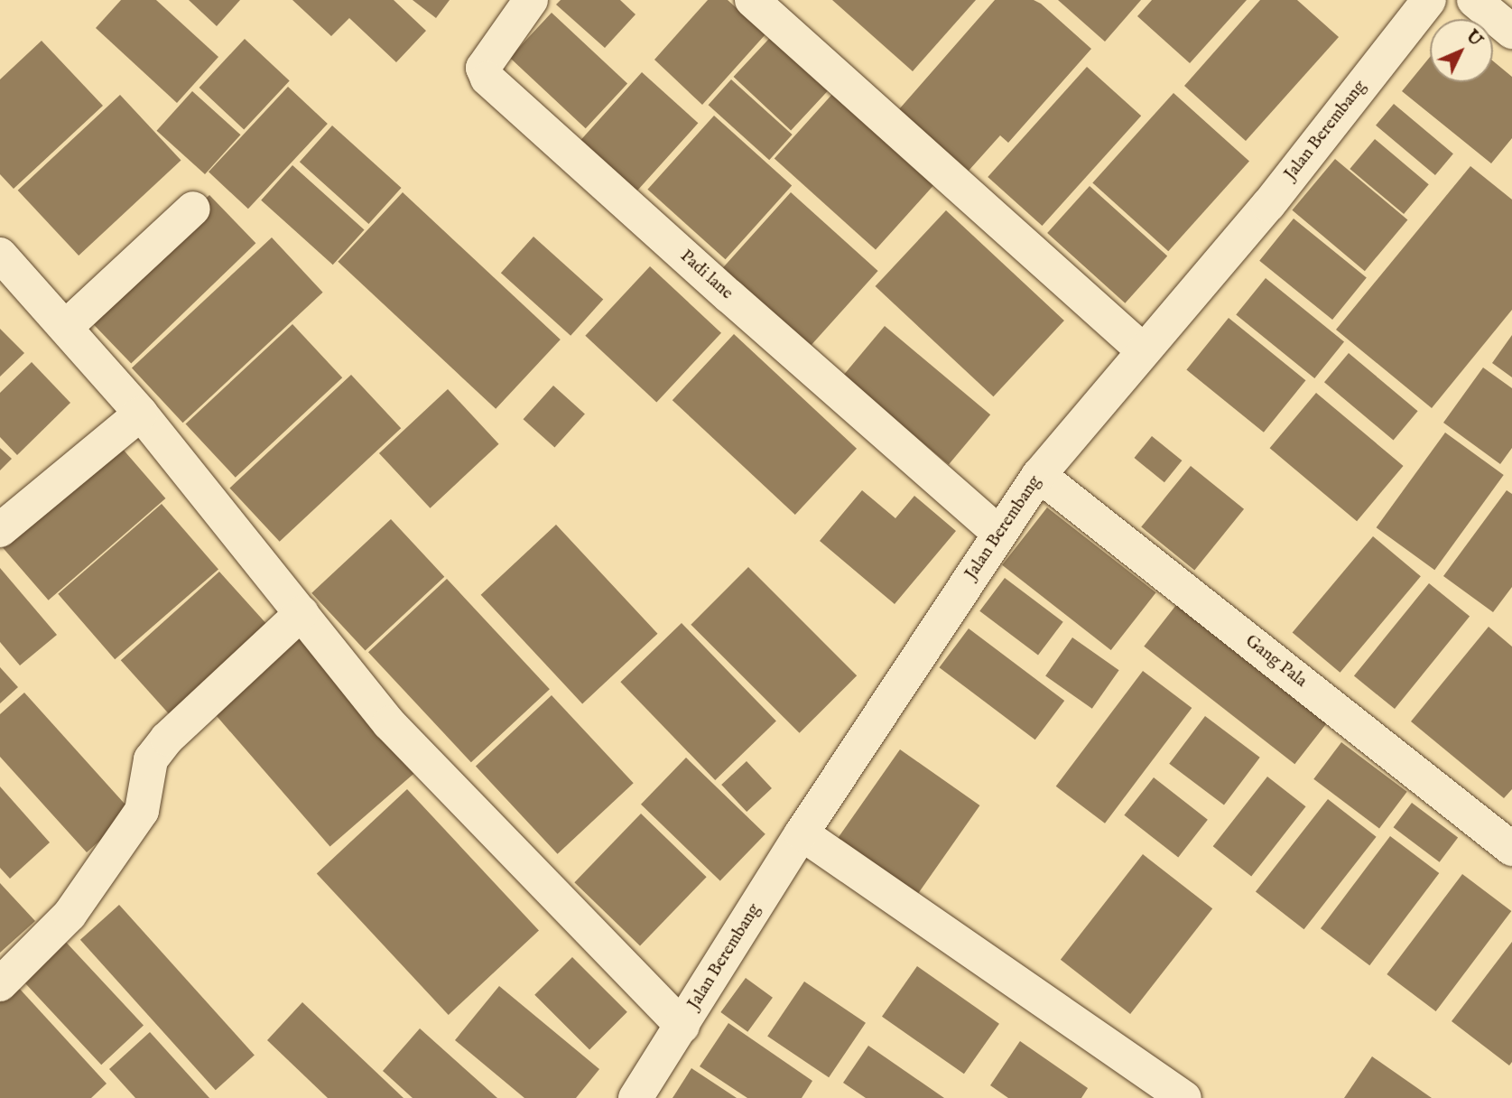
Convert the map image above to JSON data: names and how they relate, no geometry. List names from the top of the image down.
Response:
{
  "streets": {
    "street": ["Jalan Berembang", "Padi lane", "Gang Pala"]
  },
  "crossings": [
    ["Jalan Berembang", "Padi lane"],
    ["Jalan Berembang", "Gang Pala"]
  ],
  "north": "top right"
}
